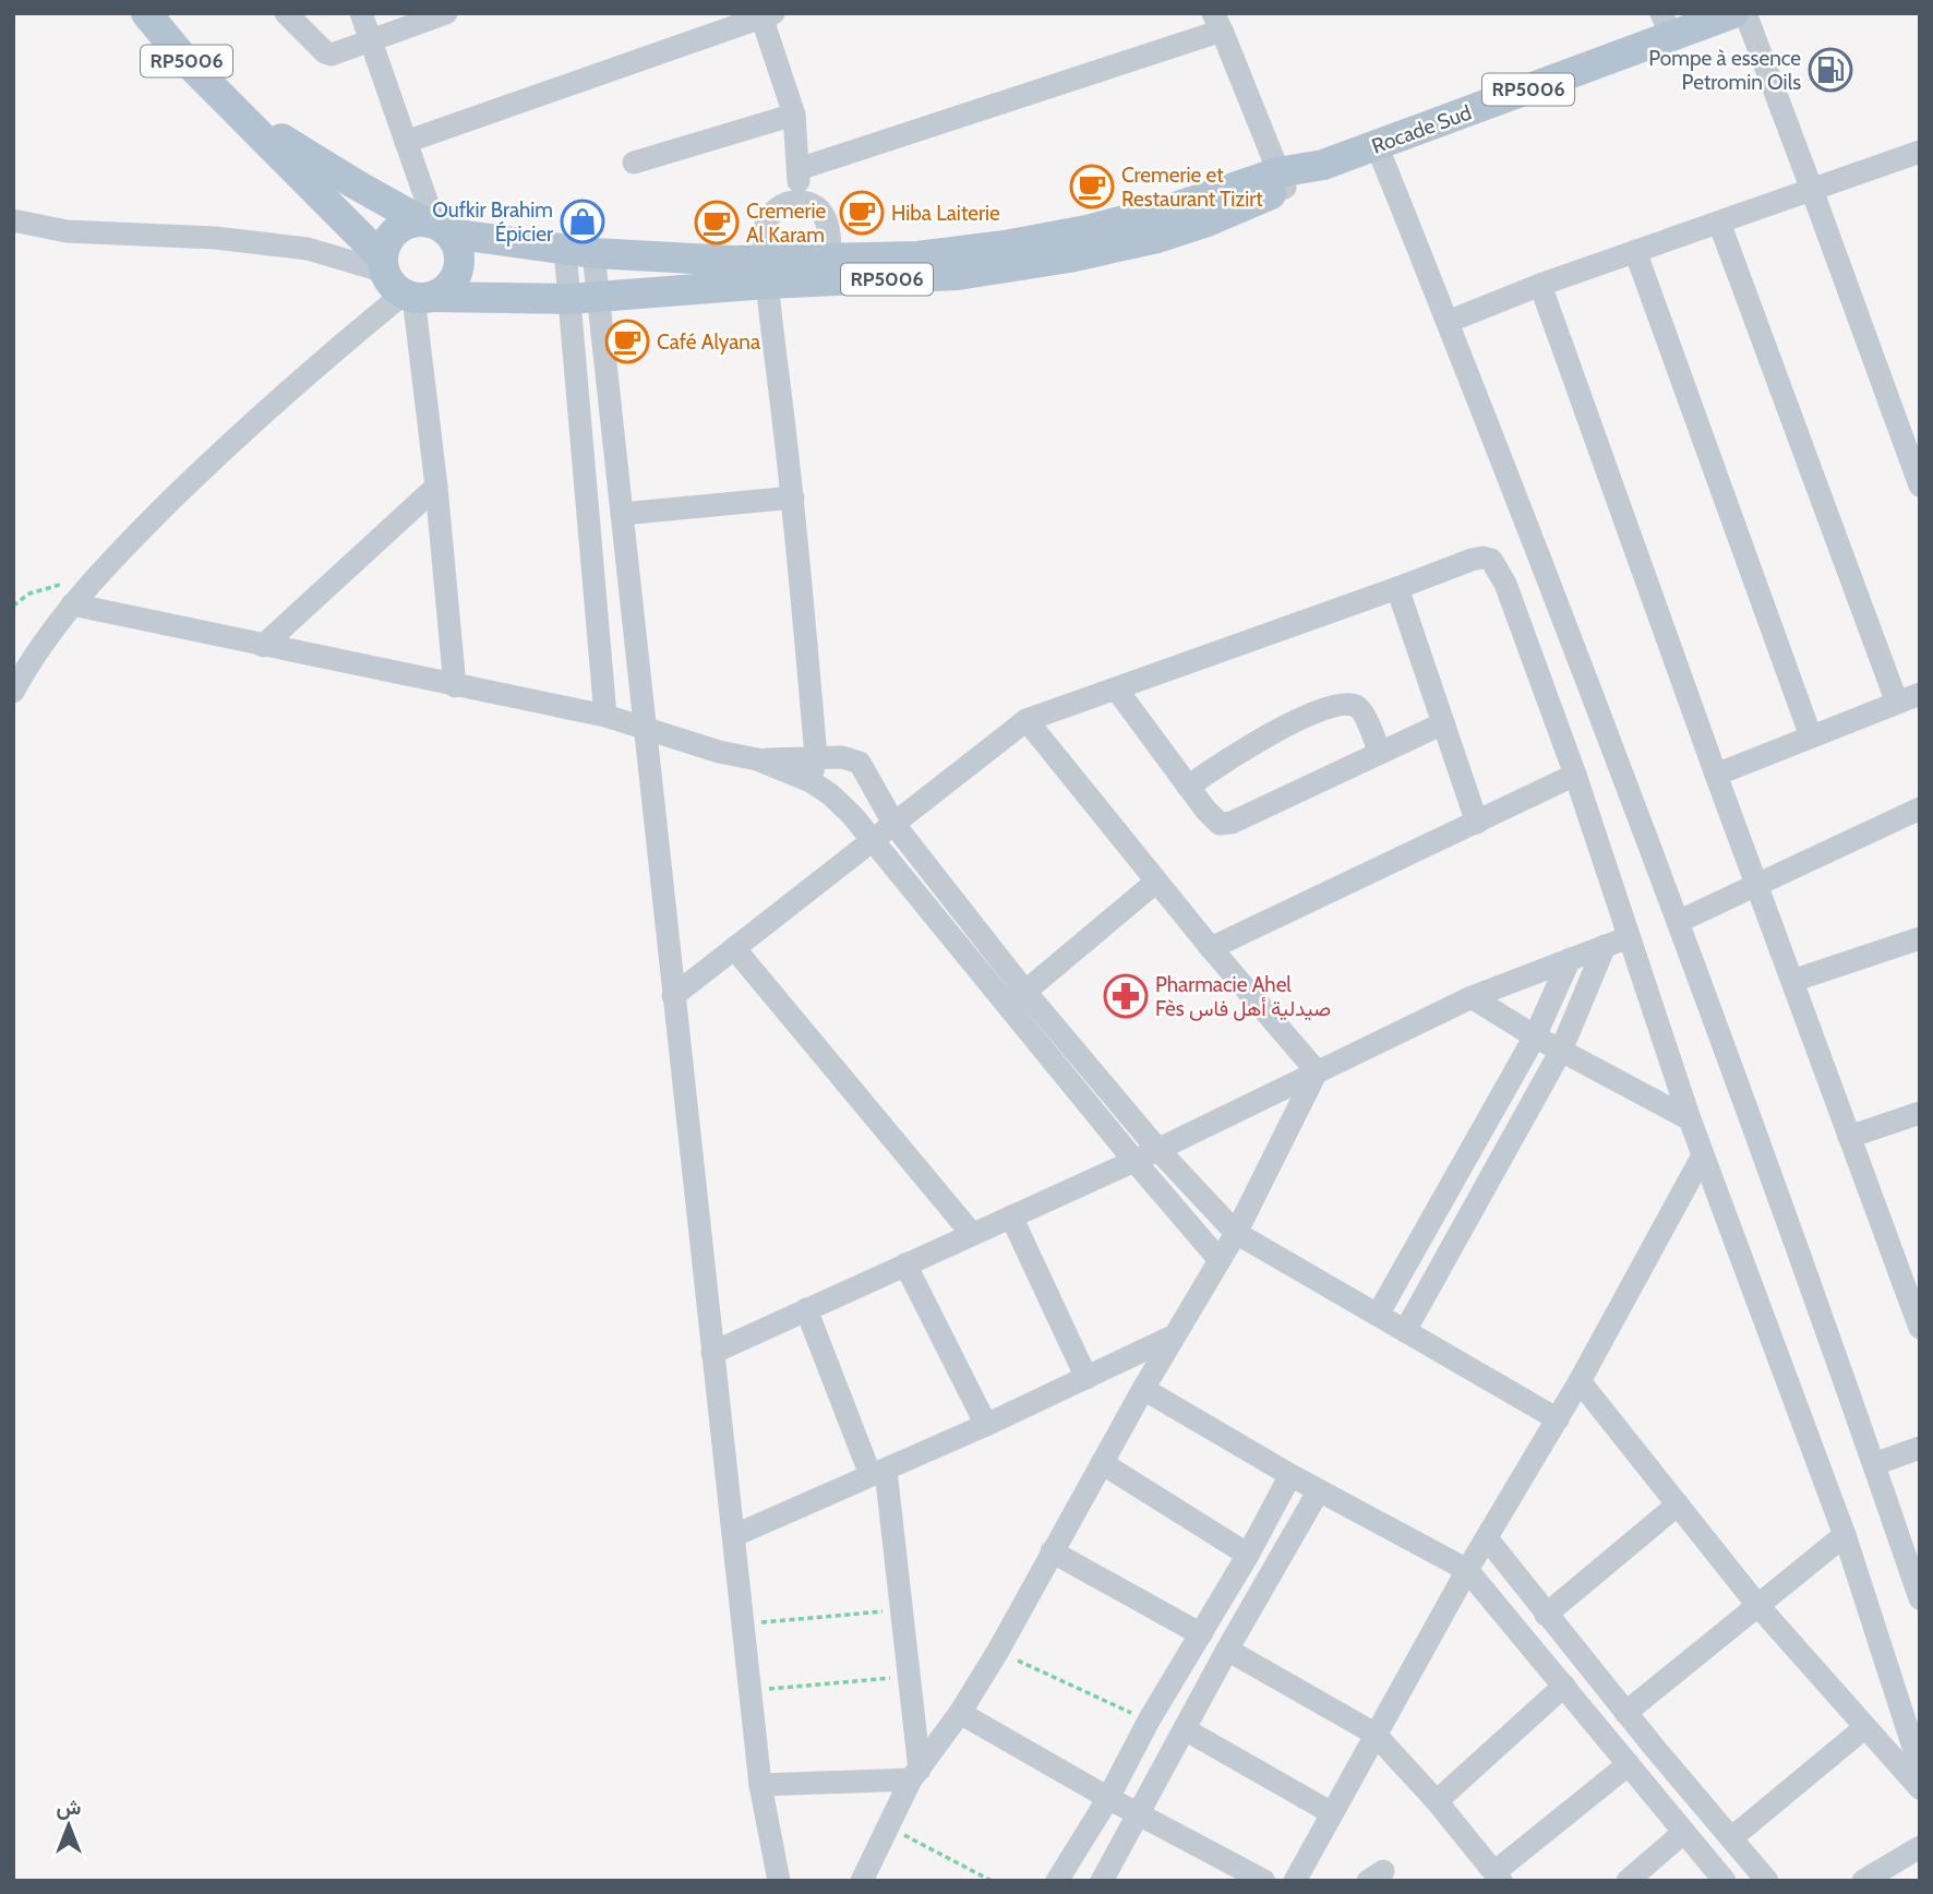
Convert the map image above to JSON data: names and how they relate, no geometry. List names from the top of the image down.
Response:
{
  "streets": {
    "main road": ["RP5006", "Rocade Sud"]
  },
  "crossings": [
    ["RP5006", "Rocade Sud"]
  ],
  "places": {
    "fuel station": ["Pompe à essence Petromin Oils"],
    "cafe": [
      "Cremerie et Restaurant Tizirt",
      "Hiba Laiterie",
      "Cremerie Al Karam",
      "Café Alyana"
    ],
    "shop": ["Oufkir Brahim Épicier"],
    "pharmacy": ["Pharmacie Ahel Fès صيدلية أهل فاس"]
  },
  "north": "top"
}
